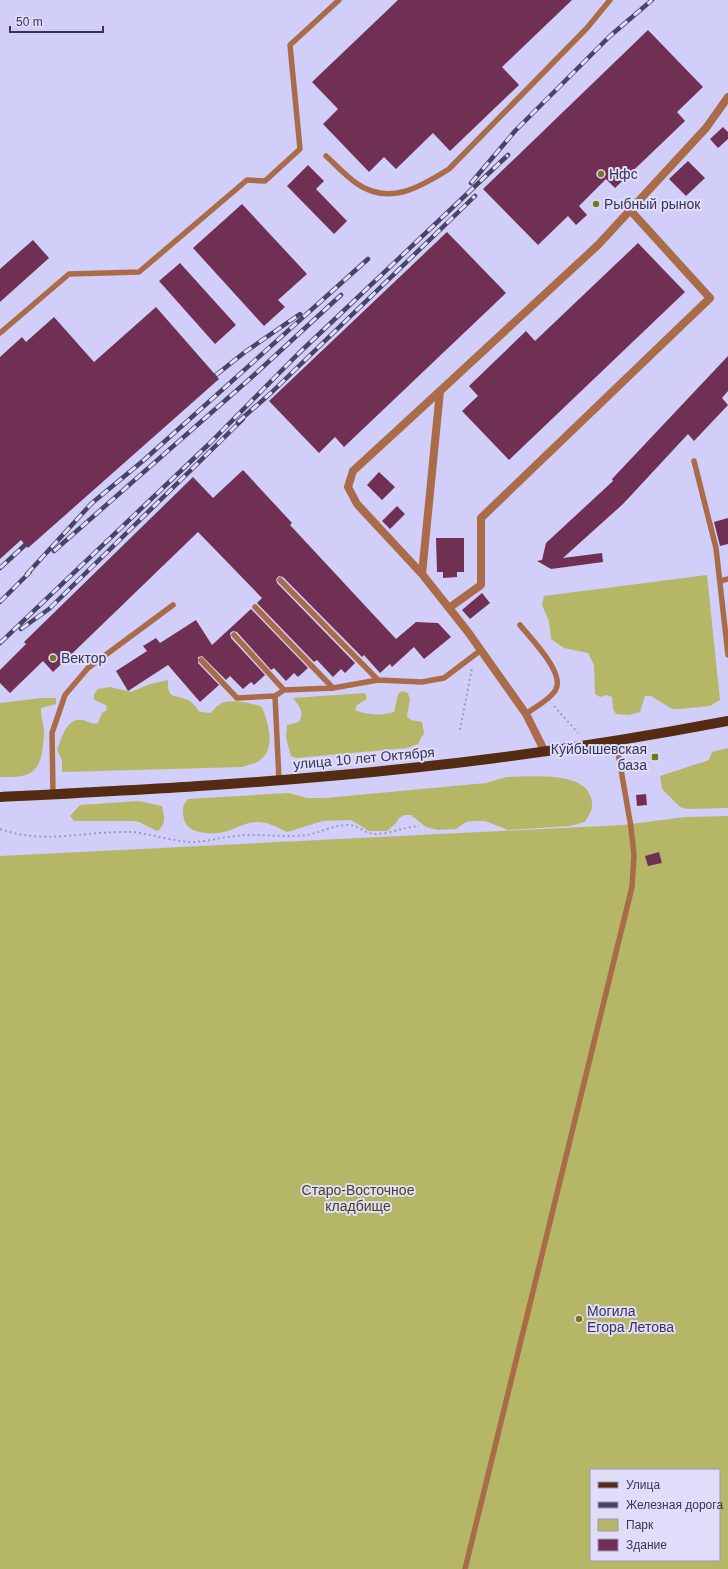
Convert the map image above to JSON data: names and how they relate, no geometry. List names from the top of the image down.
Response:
{
  "streets": {
    "main road": ["улица 10 лет Октября"]
  },
  "parks": ["Старо-Восточное кладбище"],
  "places": {
    "other": [
      "Нфс",
      "Рыбный рынок",
      "Вектор",
      "Могила Егора Летова"
    ],
    "transit": ["Куйбышевская база"]
  },
  "legend": [
    "Улица",
    "Железная дорога",
    "Парк",
    "Здание"
  ],
  "scale_bar": "50 m"
}
